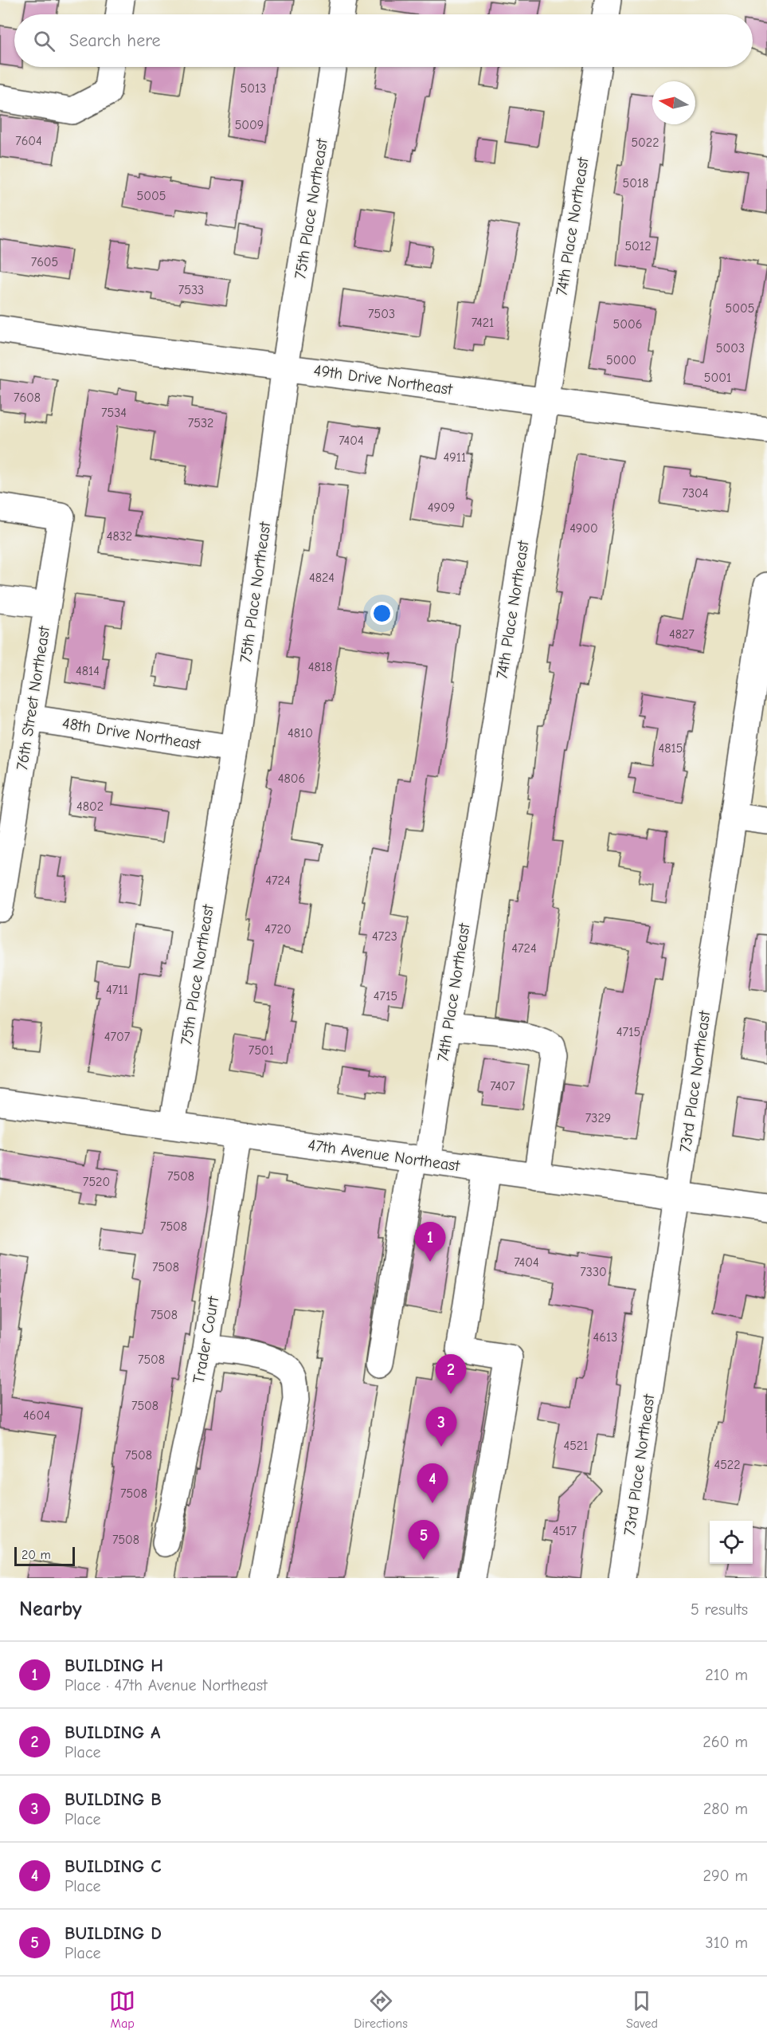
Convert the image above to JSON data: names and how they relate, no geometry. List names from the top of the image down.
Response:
{
  "streets": {
    "street": [
      "75th Place Northeast",
      "74th Place Northeast",
      "49th Drive Northeast",
      "76th Street Northeast",
      "48th Drive Northeast",
      "73rd Place Northeast",
      "47th Avenue Northeast",
      "Trader Court"
    ]
  },
  "crossings": [
    ["75th Place Northeast", "49th Drive Northeast"],
    ["75th Place Northeast", "48th Drive Northeast"],
    ["75th Place Northeast", "47th Avenue Northeast"],
    ["74th Place Northeast", "49th Drive Northeast"],
    ["74th Place Northeast", "47th Avenue Northeast"],
    ["76th Street Northeast", "48th Drive Northeast"],
    ["73rd Place Northeast", "47th Avenue Northeast"],
    ["47th Avenue Northeast", "Trader Court"]
  ],
  "house_numbers": [
    "5013",
    "5009",
    "7604",
    "5022",
    "5018",
    "5005",
    "5012",
    "7605",
    "7533",
    "5005",
    "7503",
    "7421",
    "5006",
    "5003",
    "5000",
    "5001",
    "7608",
    "7534",
    "7532",
    "7404",
    "4911",
    "7304",
    "4909",
    "4900",
    "4832",
    "4824",
    "4827",
    "4818",
    "4814",
    "4810",
    "4815",
    "4806",
    "4802",
    "4724",
    "4720",
    "4723",
    "4724",
    "4711",
    "4715",
    "4715",
    "4707",
    "7501",
    "7407",
    "7329",
    "7508",
    "7520",
    "7508",
    "7404",
    "7508",
    "7330",
    "7508",
    "4613",
    "7508",
    "7508",
    "4604",
    "4521",
    "7508",
    "4522",
    "7508",
    "4517",
    "7508"
  ],
  "scale_bar": "20 m",
  "north": "left",
  "page": {
    "search": "Search here",
    "pins": [
      "1",
      "2",
      "3",
      "4",
      "5"
    ],
    "scale": "20 m",
    "heading": ["Nearby", "5 results"],
    "list": [
      {
        "mark": "1",
        "name": "BUILDING H",
        "note": "Place · 47th Avenue Northeast",
        "value": "210 m"
      },
      {
        "mark": "2",
        "name": "BUILDING A",
        "note": "Place",
        "value": "260 m"
      },
      {
        "mark": "3",
        "name": "BUILDING B",
        "note": "Place",
        "value": "280 m"
      },
      {
        "mark": "4",
        "name": "BUILDING C",
        "note": "Place",
        "value": "290 m"
      },
      {
        "mark": "5",
        "name": "BUILDING D",
        "note": "Place",
        "value": "310 m"
      }
    ],
    "nav": ["Map", "Directions", "Saved"]
  }
}
